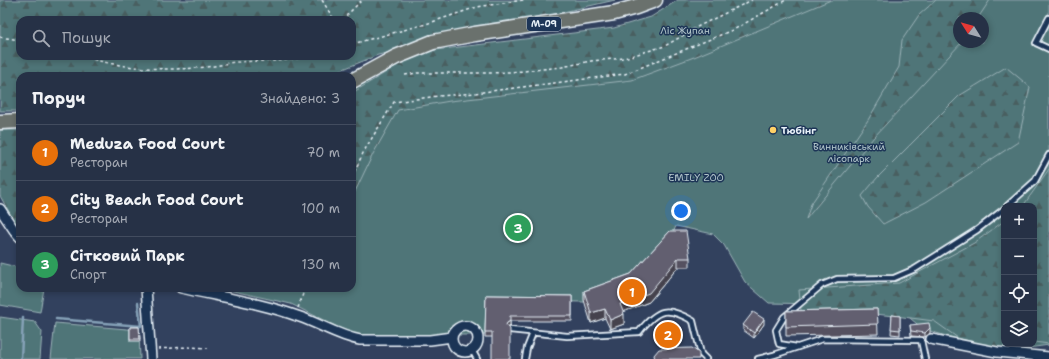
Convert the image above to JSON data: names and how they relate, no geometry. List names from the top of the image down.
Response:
{
  "streets": {
    "main road": ["М-09"]
  },
  "parks": ["Ліс Жупан", "Винниківський лісопарк", "EMILY ZOO"],
  "places": ["Тюбінг"],
  "north": "top left",
  "page": {
    "search": "Пошук",
    "heading": ["Поруч", "Знайдено: 3"],
    "list": [
      {
        "mark": "1",
        "name": "Meduza Food Court",
        "note": "Ресторан",
        "value": "70 m"
      },
      {
        "mark": "2",
        "name": "City Beach Food Court",
        "note": "Ресторан",
        "value": "100 m"
      },
      {
        "mark": "3",
        "name": "Сітковий Парк",
        "note": "Спорт",
        "value": "130 m"
      }
    ],
    "map_buttons": ["+", "−"],
    "pins": ["3", "1", "2"]
  }
}
